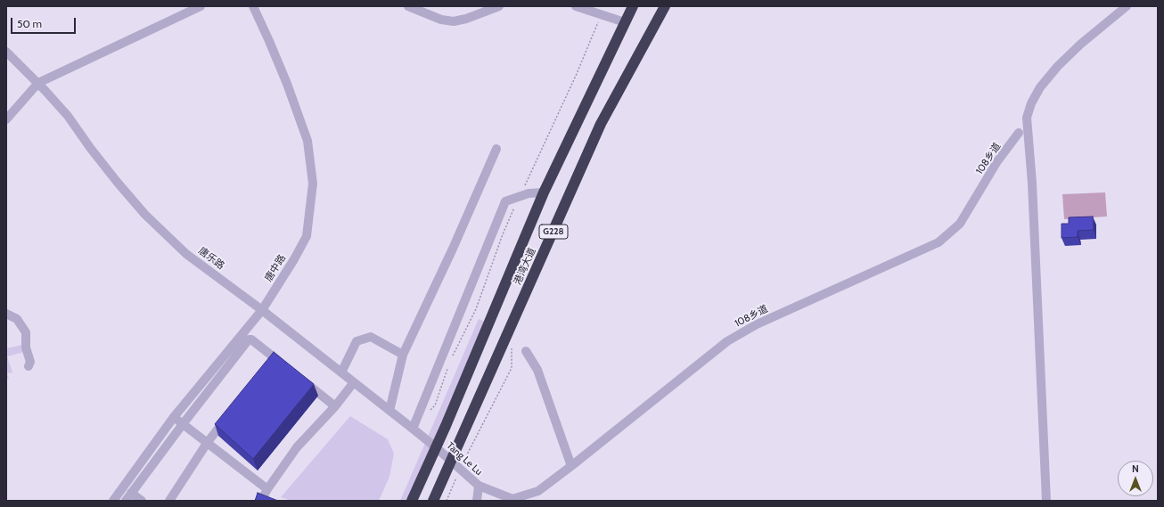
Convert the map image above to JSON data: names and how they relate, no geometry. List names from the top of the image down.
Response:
{
  "streets": {
    "highway": ["G228", "港湾大道"],
    "street": [
      "108乡道",
      "唐乐路",
      "唐中路",
      "Tang Le Lu"
    ]
  },
  "crossings": [
    ["108乡道", "Tang Le Lu"],
    ["唐乐路", "港湾大道"],
    ["唐乐路", "唐中路"],
    ["唐乐路", "Tang Le Lu"],
    ["港湾大道", "Tang Le Lu"]
  ],
  "scale_bar": "50 m",
  "north": "top"
}
